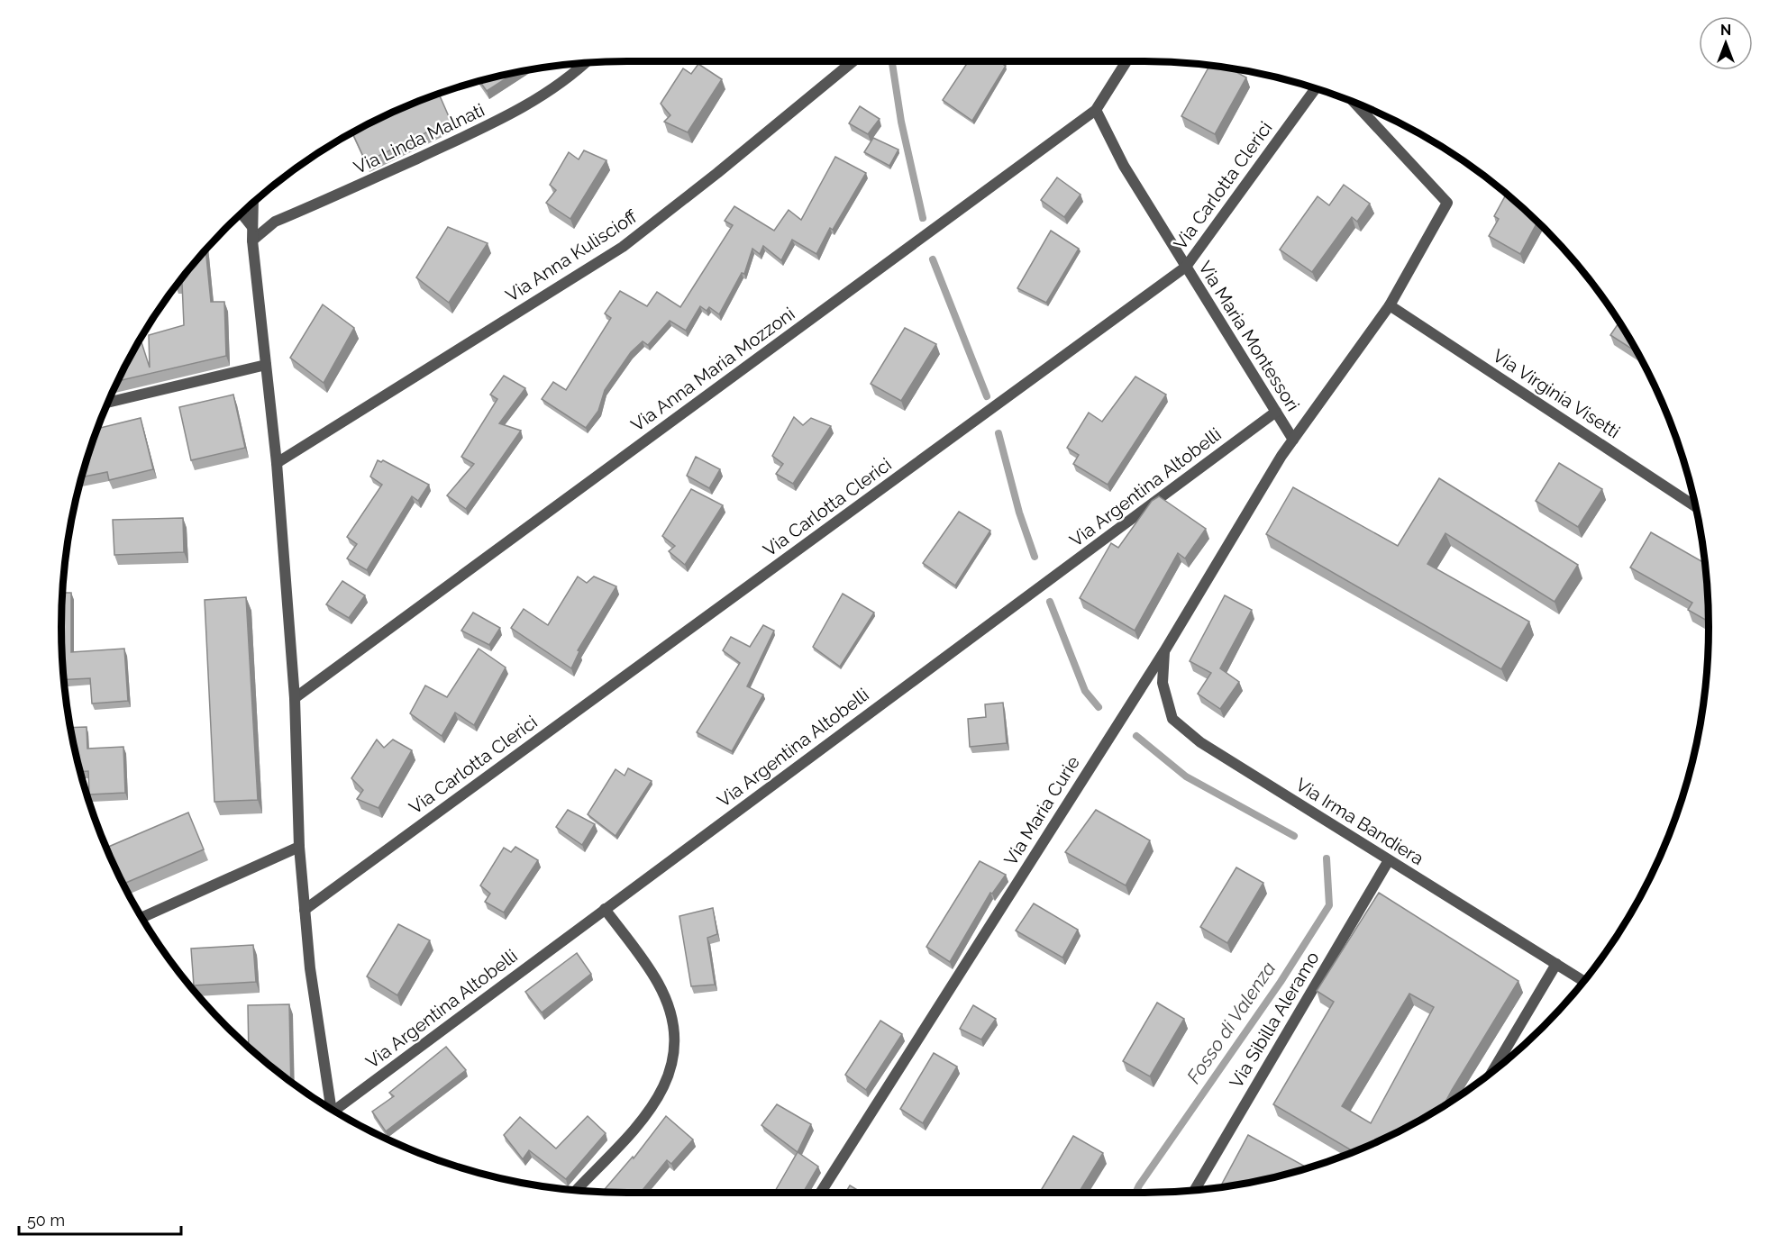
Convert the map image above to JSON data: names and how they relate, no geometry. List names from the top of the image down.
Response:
{
  "streets": {
    "street": [
      "Via Linda Malnati",
      "Via Carlotta Clerici",
      "Via Anna Kuliscioff",
      "Via Maria Montessori",
      "Via Anna Maria Mozzoni",
      "Via Virginia Visetti",
      "Via Argentina Altobelli",
      "Via Maria Curie",
      "Via Irma Bandiera",
      "Via Sibilla Aleramo"
    ]
  },
  "crossings": [
    ["Via Carlotta Clerici", "Via Maria Montessori"],
    ["Via Maria Montessori", "Via Anna Maria Mozzoni"],
    ["Via Maria Montessori", "Via Argentina Altobelli"],
    ["Via Maria Montessori", "Via Maria Curie"],
    ["Via Maria Curie", "Via Irma Bandiera"],
    ["Via Irma Bandiera", "Via Sibilla Aleramo"]
  ],
  "water": ["Fosso di Valenza"],
  "scale_bar": "50 m",
  "north": "top"
}
